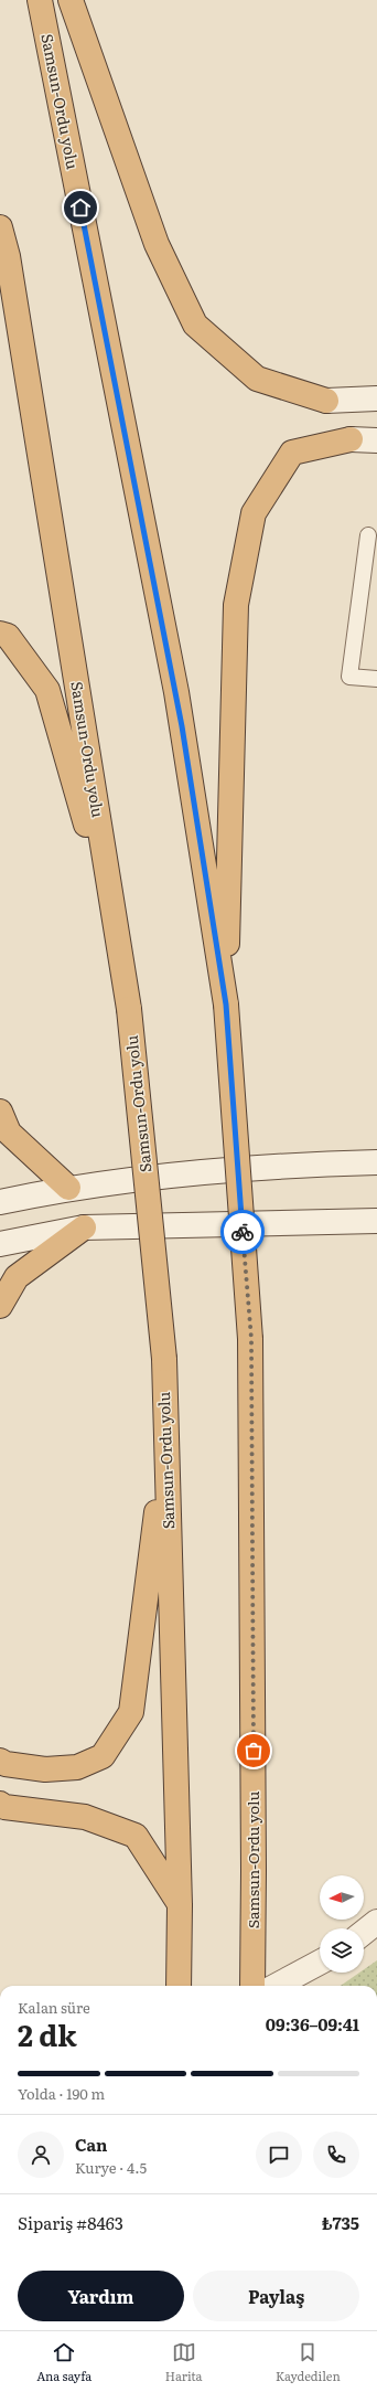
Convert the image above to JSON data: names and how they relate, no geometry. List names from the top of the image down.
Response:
{
  "streets": {
    "highway": ["Samsun-Ordu yolu"]
  },
  "north": "left",
  "page": {
    "heading": ["2 dk", "Kalan süre", "09:36–09:41"],
    "panel": [
      "Can",
      "Kurye · 4.5",
      "Sipariş #8463",
      "₺735"
    ],
    "bar": "Yolda · 190 m",
    "buttons": ["Yardım", "Paylaş"],
    "tabs": ["Ana sayfa", "Harita", "Kaydedilen"]
  }
}
